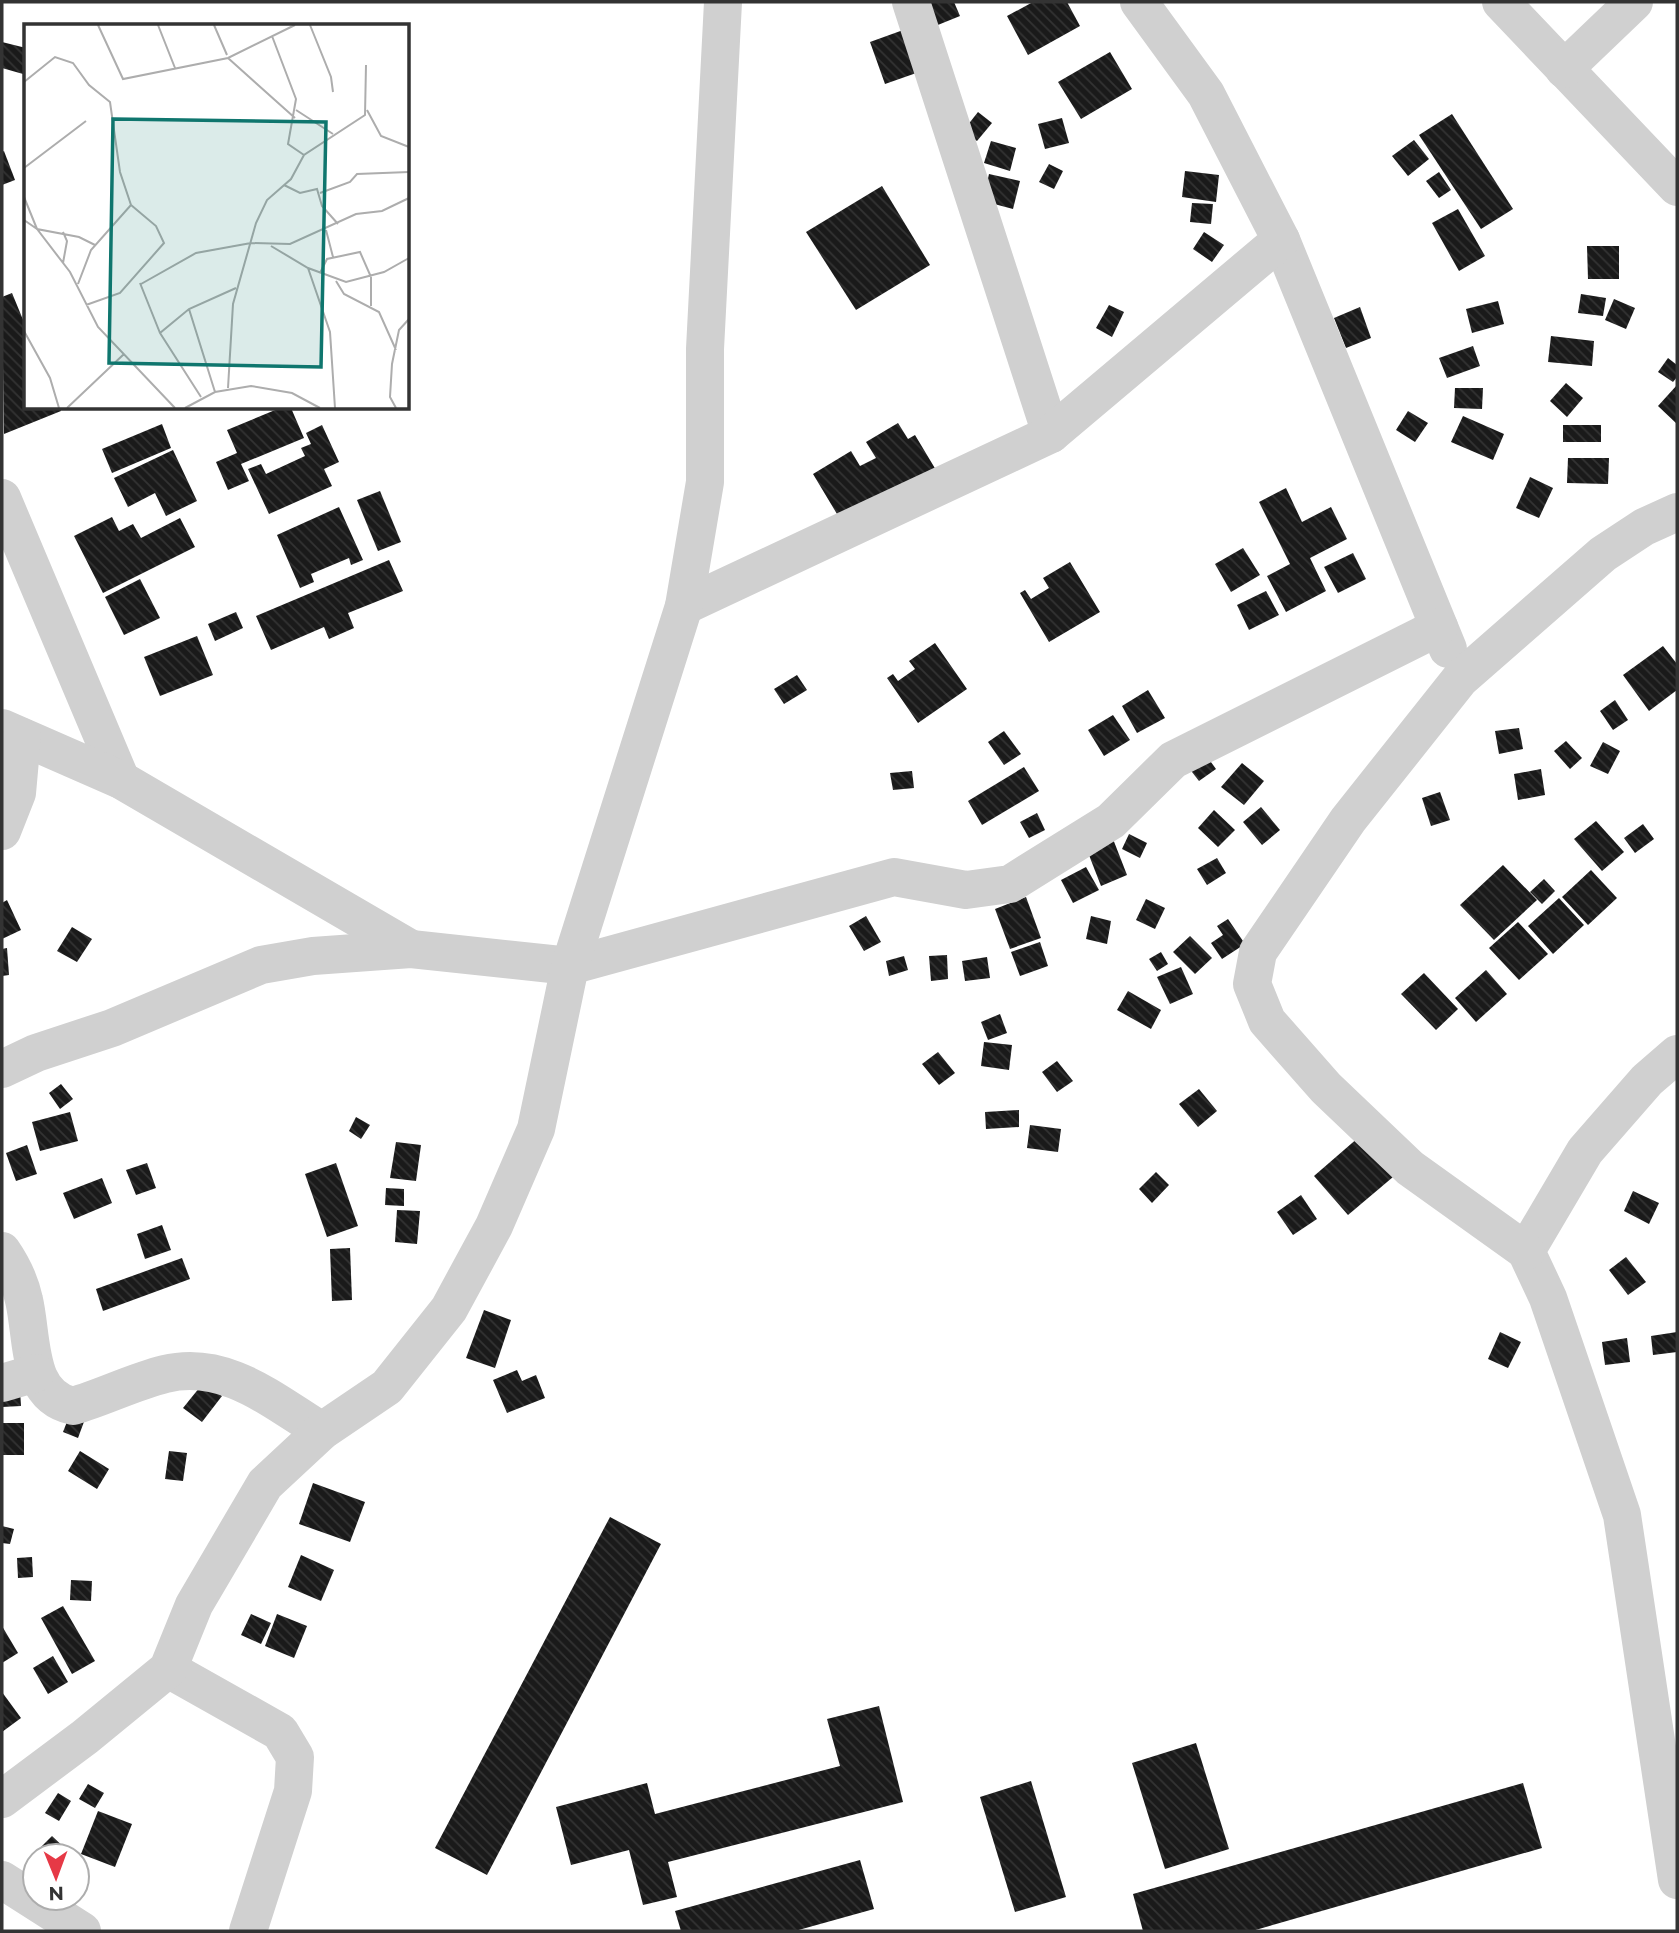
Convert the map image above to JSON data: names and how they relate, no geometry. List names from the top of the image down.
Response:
{
  "north": "bottom"
}
